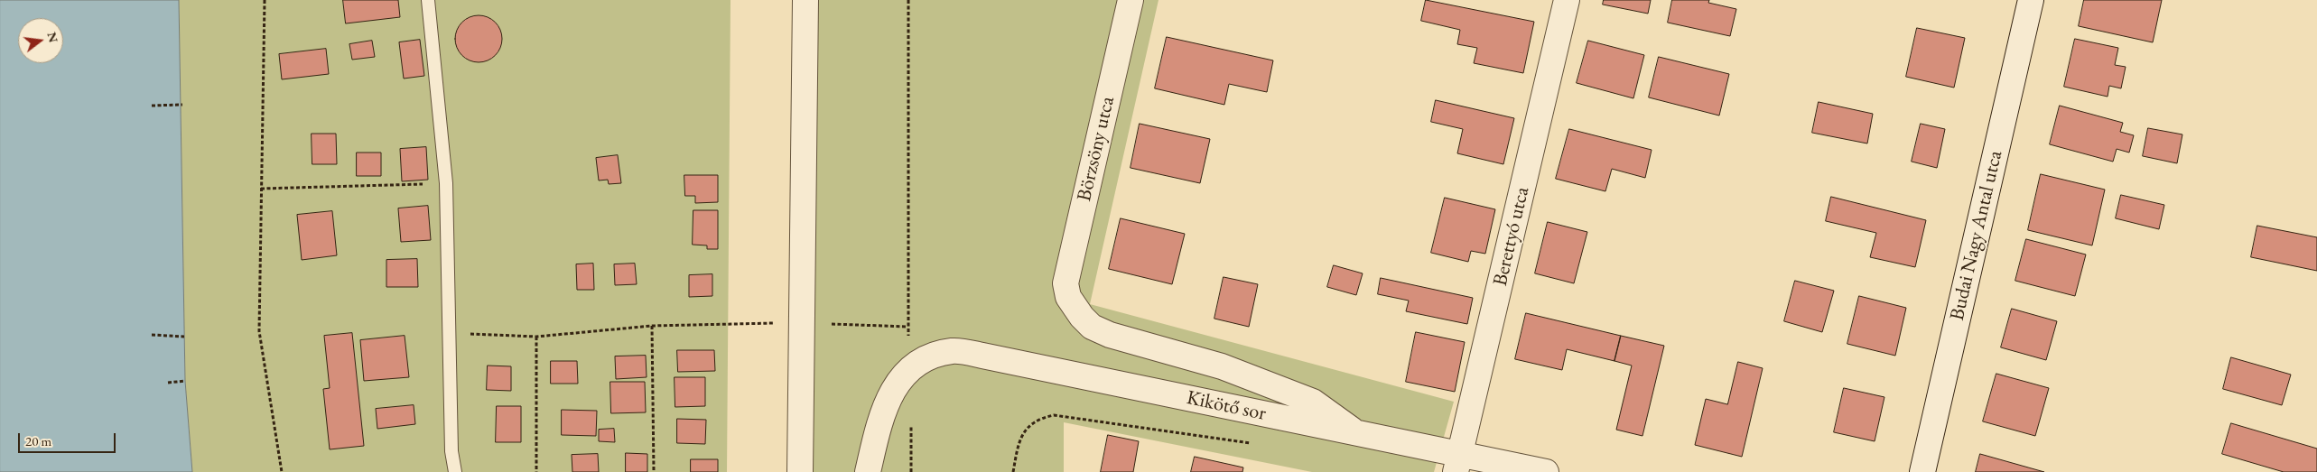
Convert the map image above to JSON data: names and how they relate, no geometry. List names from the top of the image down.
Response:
{
  "streets": {
    "street": [
      "Börzsöny utca",
      "Budai Nagy Antal utca",
      "Berettyó utca",
      "Kikötő sor"
    ]
  },
  "crossings": [
    ["Börzsöny utca", "Kikötő sor"],
    ["Berettyó utca", "Kikötő sor"]
  ],
  "scale_bar": "20 m",
  "north": "right"
}
